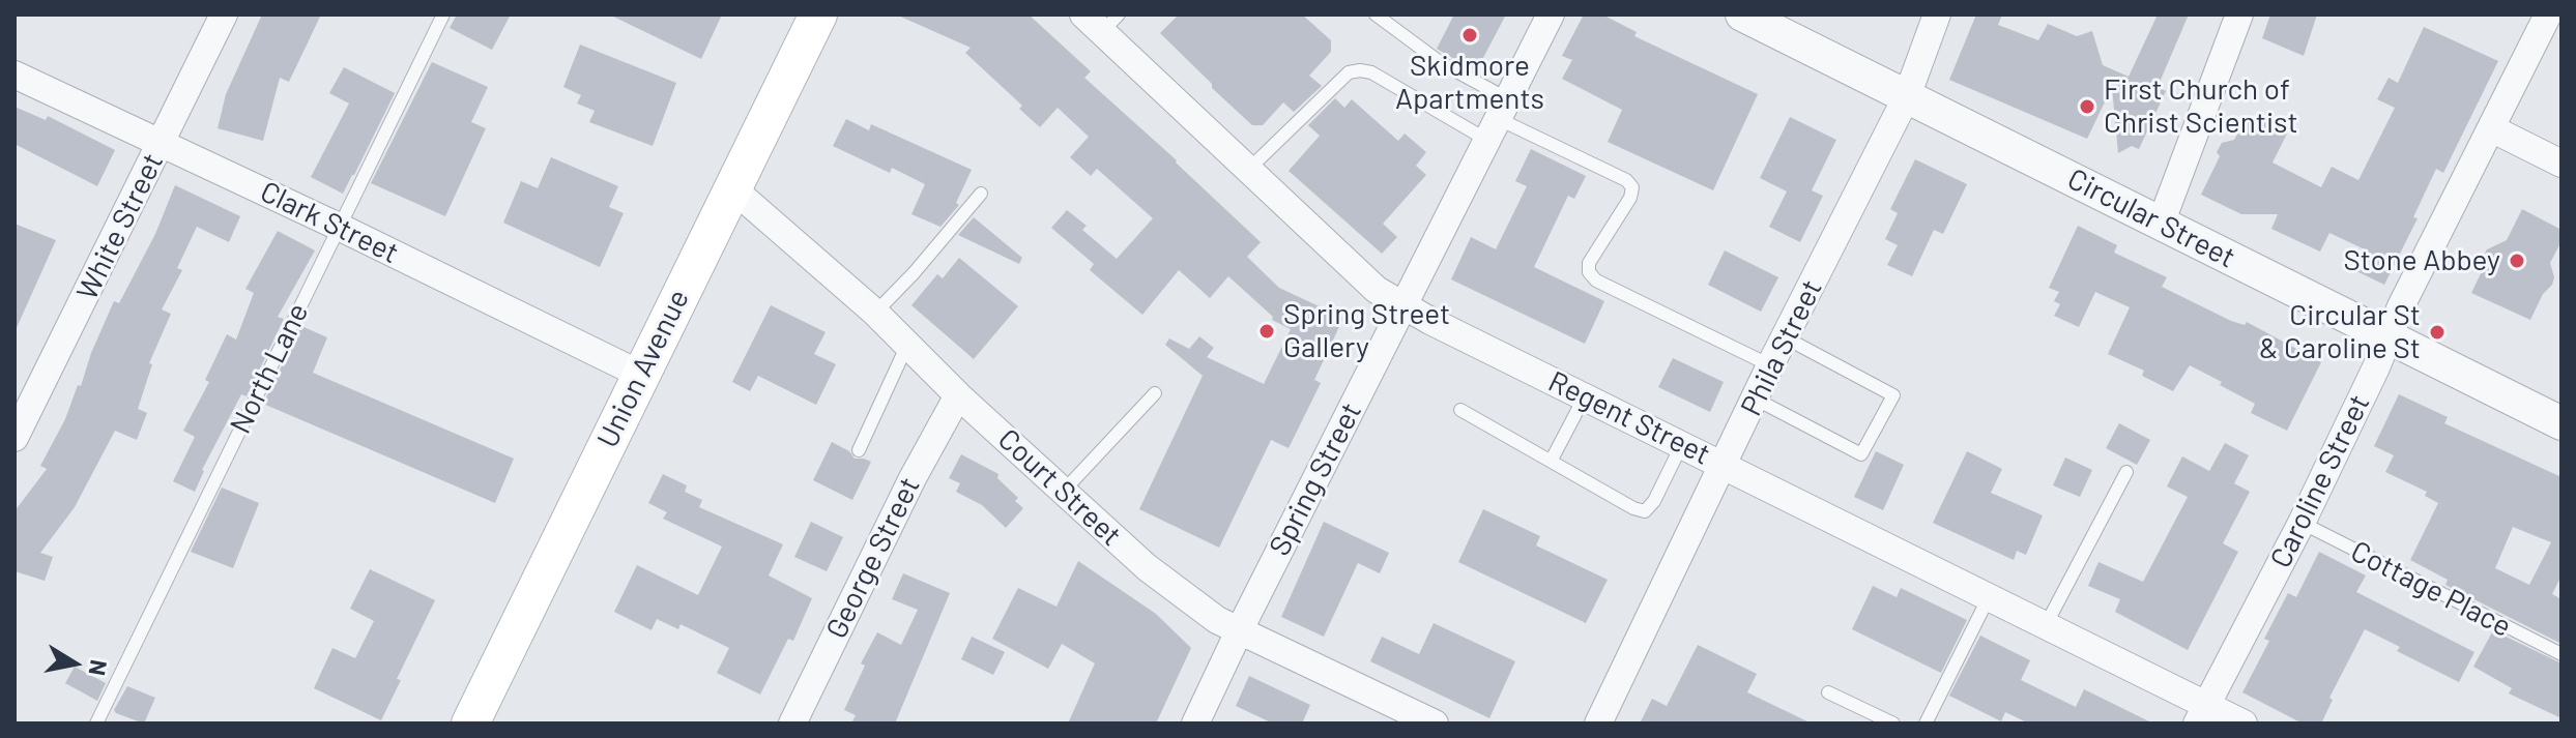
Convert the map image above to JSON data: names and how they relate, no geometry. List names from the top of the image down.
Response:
{
  "streets": {
    "main road": ["Union Avenue"],
    "street": [
      "Circular Street",
      "Clark Street",
      "White Street",
      "Phila Street",
      "Regent Street",
      "Spring Street",
      "Caroline Street",
      "Court Street",
      "George Street"
    ],
    "lane": ["North Lane", "Cottage Place"]
  },
  "crossings": [
    ["Circular Street", "Phila Street"],
    ["Circular Street", "Caroline Street"],
    ["Clark Street", "White Street"],
    ["Clark Street", "North Lane"],
    ["Clark Street", "Union Avenue"],
    ["Phila Street", "Regent Street"],
    ["Union Avenue", "Court Street"],
    ["Regent Street", "Spring Street"],
    ["Regent Street", "Caroline Street"],
    ["Spring Street", "Court Street"],
    ["Caroline Street", "Cottage Place"],
    ["Court Street", "George Street"]
  ],
  "places": [
    "Skidmore Apartments",
    "First Church of Christ Scientist",
    "Stone Abbey",
    "Spring Street Gallery",
    "Circular St & Caroline St"
  ],
  "north": "right"
}
